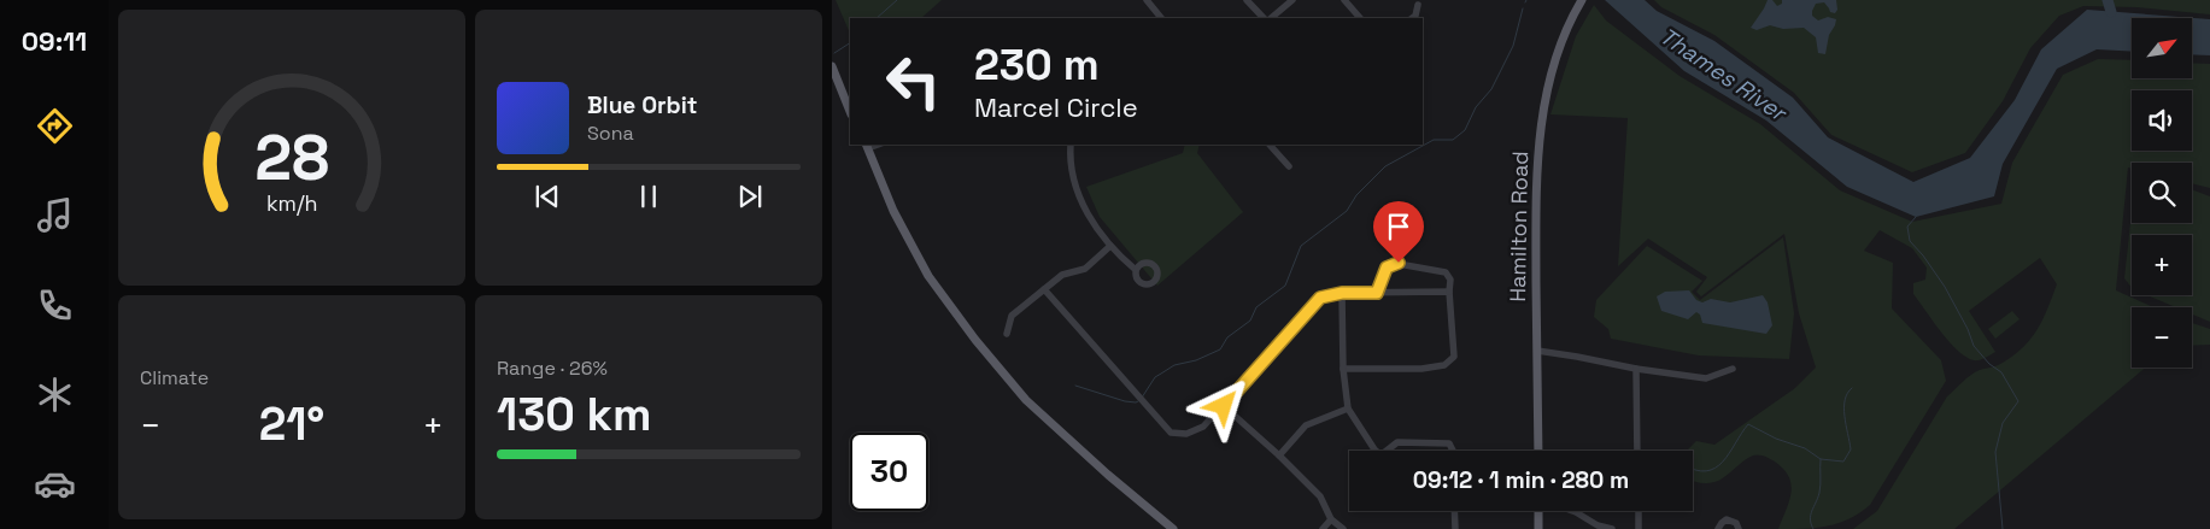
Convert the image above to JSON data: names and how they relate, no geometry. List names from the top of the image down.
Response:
{
  "streets": {
    "main road": ["Hamilton Road"]
  },
  "water": ["Thames River"],
  "north": "top right",
  "page": {
    "tabs": "09:11",
    "map_buttons": ["+", "−"],
    "turn": ["230 m", "Marcel Circle"],
    "song": ["Blue Orbit", "Sona"],
    "tile": [
      "Climate",
      ["Range · 26%", "130 km"]
    ],
    "heat": ["−", "21°", "+"],
    "limit": "30",
    "trip": "09:12 · 1 min · 280 m",
    "gauge": ["28", "km/h"]
  }
}
